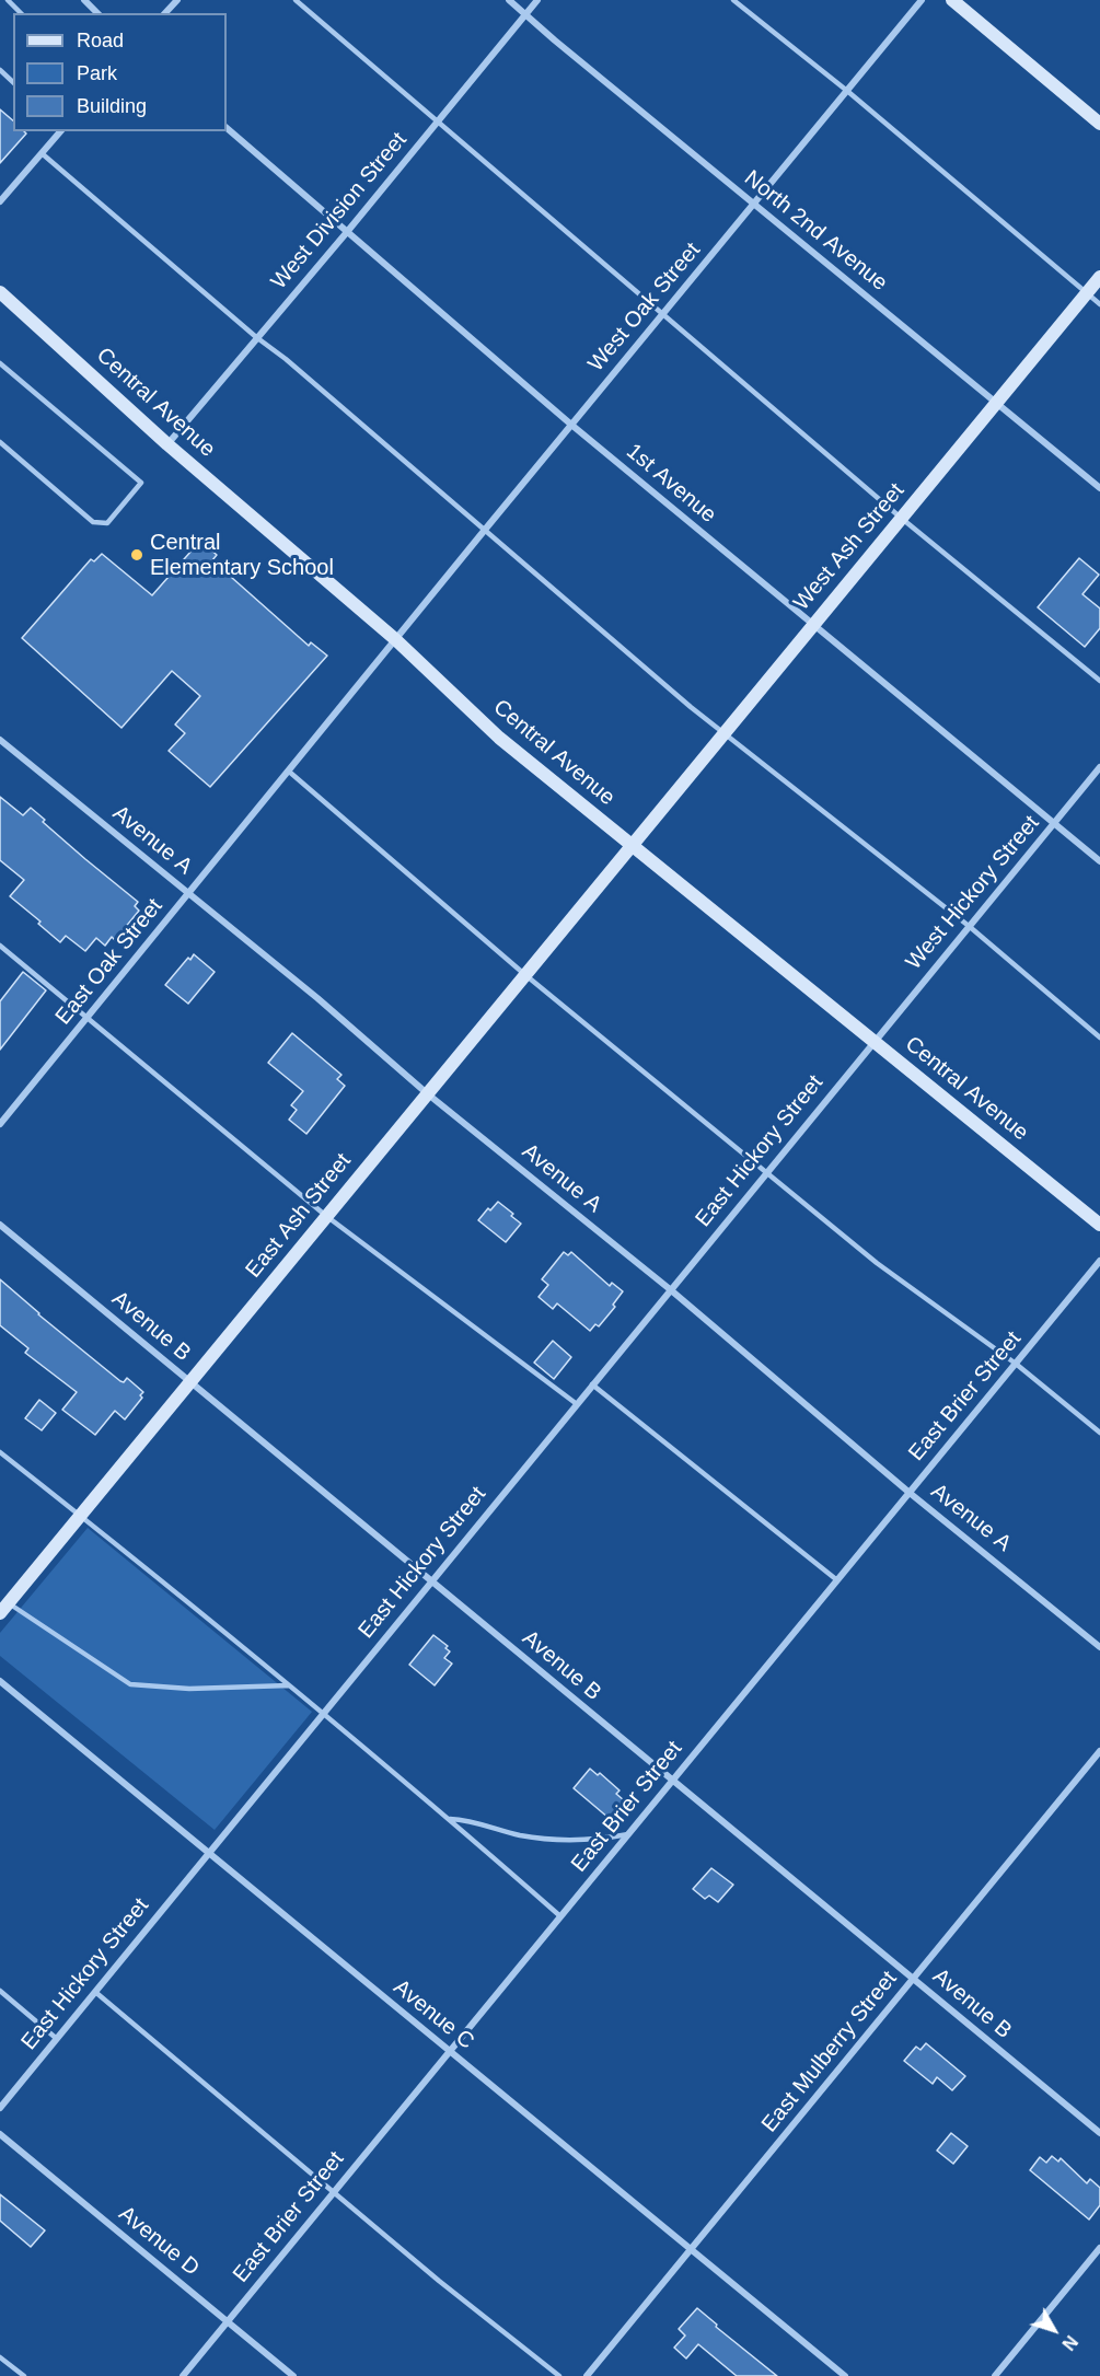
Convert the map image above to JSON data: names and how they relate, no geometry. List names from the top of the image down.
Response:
{
  "streets": {
    "street": [
      "West Division Street",
      "North 2nd Avenue",
      "West Oak Street",
      "Central Avenue",
      "1st Avenue",
      "West Ash Street",
      "Avenue A",
      "West Hickory Street",
      "East Oak Street",
      "East Hickory Street",
      "East Ash Street",
      "Avenue B",
      "East Brier Street",
      "Avenue C",
      "East Mulberry Street",
      "Avenue D"
    ]
  },
  "crossings": [
    ["West Division Street", "North 2nd Avenue"],
    ["West Division Street", "Central Avenue"],
    ["West Division Street", "1st Avenue"],
    ["North 2nd Avenue", "West Oak Street"],
    ["North 2nd Avenue", "West Ash Street"],
    ["West Oak Street", "Central Avenue"],
    ["West Oak Street", "1st Avenue"],
    ["West Oak Street", "East Oak Street"],
    ["Central Avenue", "West Ash Street"],
    ["Central Avenue", "West Hickory Street"],
    ["Central Avenue", "East Oak Street"],
    ["Central Avenue", "East Hickory Street"],
    ["Central Avenue", "East Ash Street"],
    ["1st Avenue", "West Ash Street"],
    ["1st Avenue", "West Hickory Street"],
    ["West Ash Street", "East Ash Street"],
    ["Avenue A", "East Oak Street"],
    ["Avenue A", "East Hickory Street"],
    ["Avenue A", "East Ash Street"],
    ["Avenue A", "East Brier Street"],
    ["West Hickory Street", "East Hickory Street"],
    ["East Hickory Street", "Avenue B"],
    ["East Hickory Street", "Avenue C"],
    ["East Ash Street", "Avenue B"],
    ["Avenue B", "East Brier Street"],
    ["Avenue B", "East Mulberry Street"],
    ["East Brier Street", "Avenue C"],
    ["East Brier Street", "Avenue D"],
    ["Avenue C", "East Mulberry Street"]
  ],
  "places": ["Central Elementary School"],
  "legend": ["Road", "Park", "Building"],
  "north": "bottom right"
}
